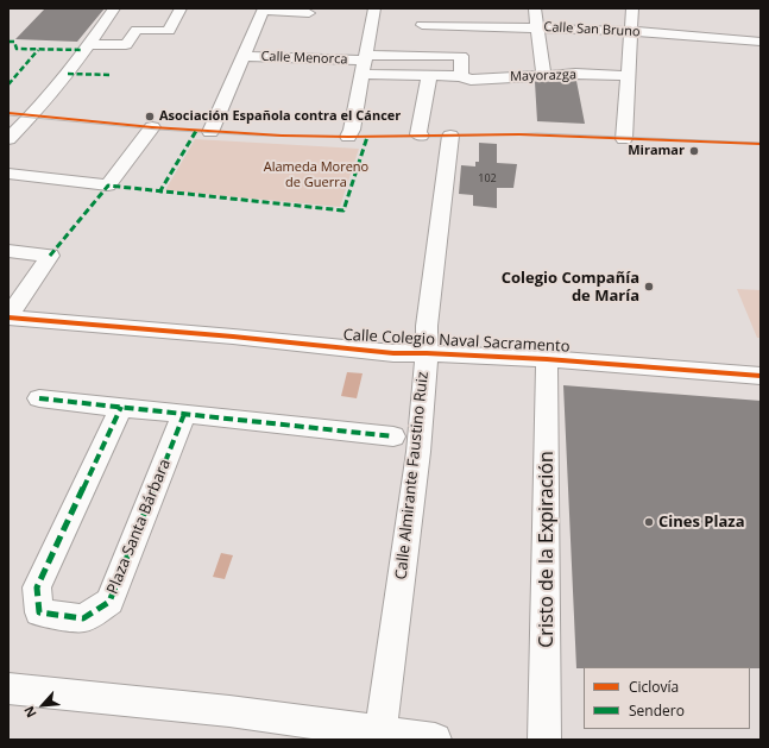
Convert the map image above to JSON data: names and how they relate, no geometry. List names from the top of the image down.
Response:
{
  "streets": {
    "street": [
      "Calle San Bruno",
      "Calle Menorca",
      "Mayorazga",
      "Calle Colegio Naval Sacramento",
      "Calle Almirante Faustino Ruiz",
      "Plaza Santa Bárbara",
      "Cristo de la Expiración"
    ]
  },
  "crossings": [
    ["Calle Menorca", "Mayorazga"],
    ["Calle Colegio Naval Sacramento", "Calle Almirante Faustino Ruiz"],
    ["Calle Colegio Naval Sacramento", "Cristo de la Expiración"]
  ],
  "parks": ["Alameda Moreno de Guerra"],
  "places": [
    "Asociación Española contra el Cáncer",
    "Miramar",
    "Colegio Compañía de María",
    "Cines Plaza"
  ],
  "house_numbers": ["102"],
  "legend": ["Ciclovía", "Sendero"],
  "north": "bottom left"
}
